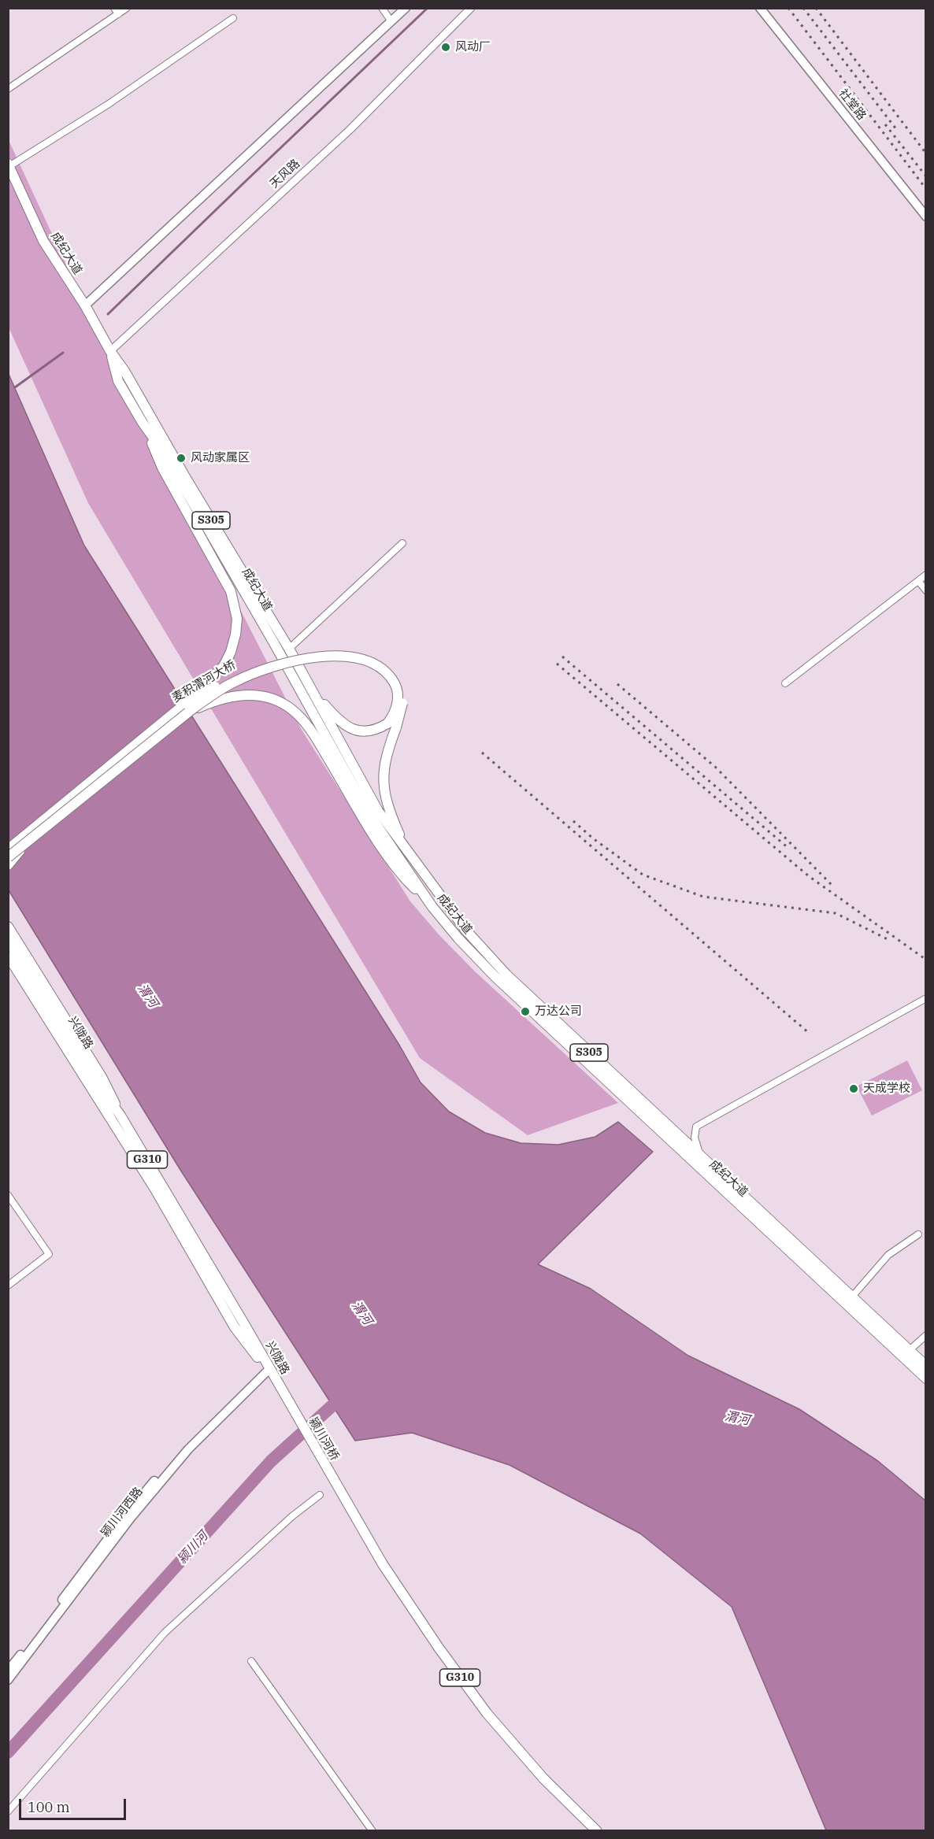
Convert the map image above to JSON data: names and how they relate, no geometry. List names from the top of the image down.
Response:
{
  "streets": {
    "main road": [
      "社堂路",
      "成纪大道",
      "S305",
      "麦积渭河大桥",
      "兴陇路",
      "G310",
      "颍川河桥",
      "颍川河西路"
    ],
    "street": ["天风路"]
  },
  "crossings": [
    ["天风路", "成纪大道"],
    ["成纪大道", "麦积渭河大桥"],
    ["兴陇路", "颍川河桥"],
    ["兴陇路", "颍川河西路"]
  ],
  "water": ["渭河", "颍川河"],
  "places": [
    "风动厂",
    "风动家属区",
    "万达公司",
    "天成学校"
  ],
  "scale_bar": "100 m"
}
